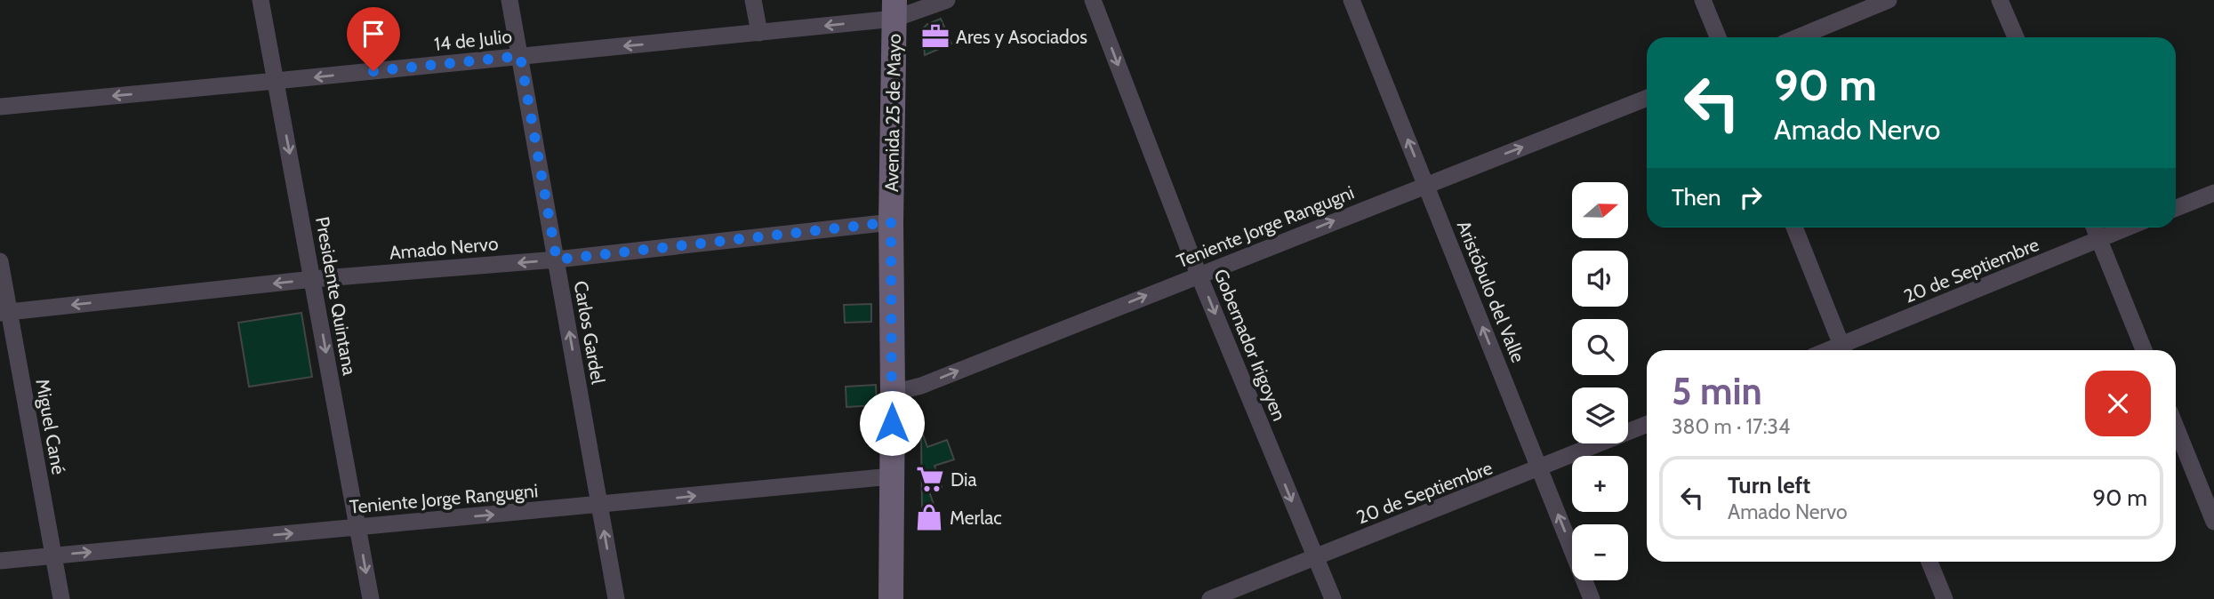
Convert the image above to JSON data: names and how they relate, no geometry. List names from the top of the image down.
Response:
{
  "streets": {
    "main road": ["Avenida 25 de Mayo"],
    "street": [
      "14 de Julio",
      "Teniente Jorge Rangugni",
      "Amado Nervo",
      "20 de Septiembre",
      "Aristóbulo del Valle",
      "Presidente Quintana",
      "Carlos Gardel",
      "Gobernador Irigoyen",
      "Miguel Cané"
    ]
  },
  "crossings": [
    ["14 de Julio", "Avenida 25 de Mayo"],
    ["14 de Julio", "Presidente Quintana"],
    ["14 de Julio", "Carlos Gardel"],
    ["Avenida 25 de Mayo", "Teniente Jorge Rangugni"],
    ["Avenida 25 de Mayo", "Amado Nervo"],
    ["Teniente Jorge Rangugni", "Aristóbulo del Valle"],
    ["Teniente Jorge Rangugni", "Presidente Quintana"],
    ["Teniente Jorge Rangugni", "Carlos Gardel"],
    ["Teniente Jorge Rangugni", "Gobernador Irigoyen"],
    ["Teniente Jorge Rangugni", "Miguel Cané"],
    ["Amado Nervo", "Presidente Quintana"],
    ["Amado Nervo", "Carlos Gardel"],
    ["Amado Nervo", "Miguel Cané"],
    ["20 de Septiembre", "Aristóbulo del Valle"],
    ["20 de Septiembre", "Gobernador Irigoyen"]
  ],
  "one_way": [
    "14 de Julio",
    "Teniente Jorge Rangugni",
    "Amado Nervo",
    "Aristóbulo del Valle",
    "Presidente Quintana",
    "Carlos Gardel",
    "Gobernador Irigoyen"
  ],
  "places": {
    "office": ["Ares y Asociados"],
    "supermarket": ["Dia"],
    "shop": ["Merlac"]
  },
  "north": "right",
  "page": {
    "turn": ["90 m", "Amado Nervo"],
    "then": "Then",
    "map_buttons": ["+", "−"],
    "heading": ["5 min", "380 m · 17:34"],
    "list": [
      {
        "name": "Turn left",
        "note": "Amado Nervo",
        "value": "90 m"
      }
    ]
  }
}
